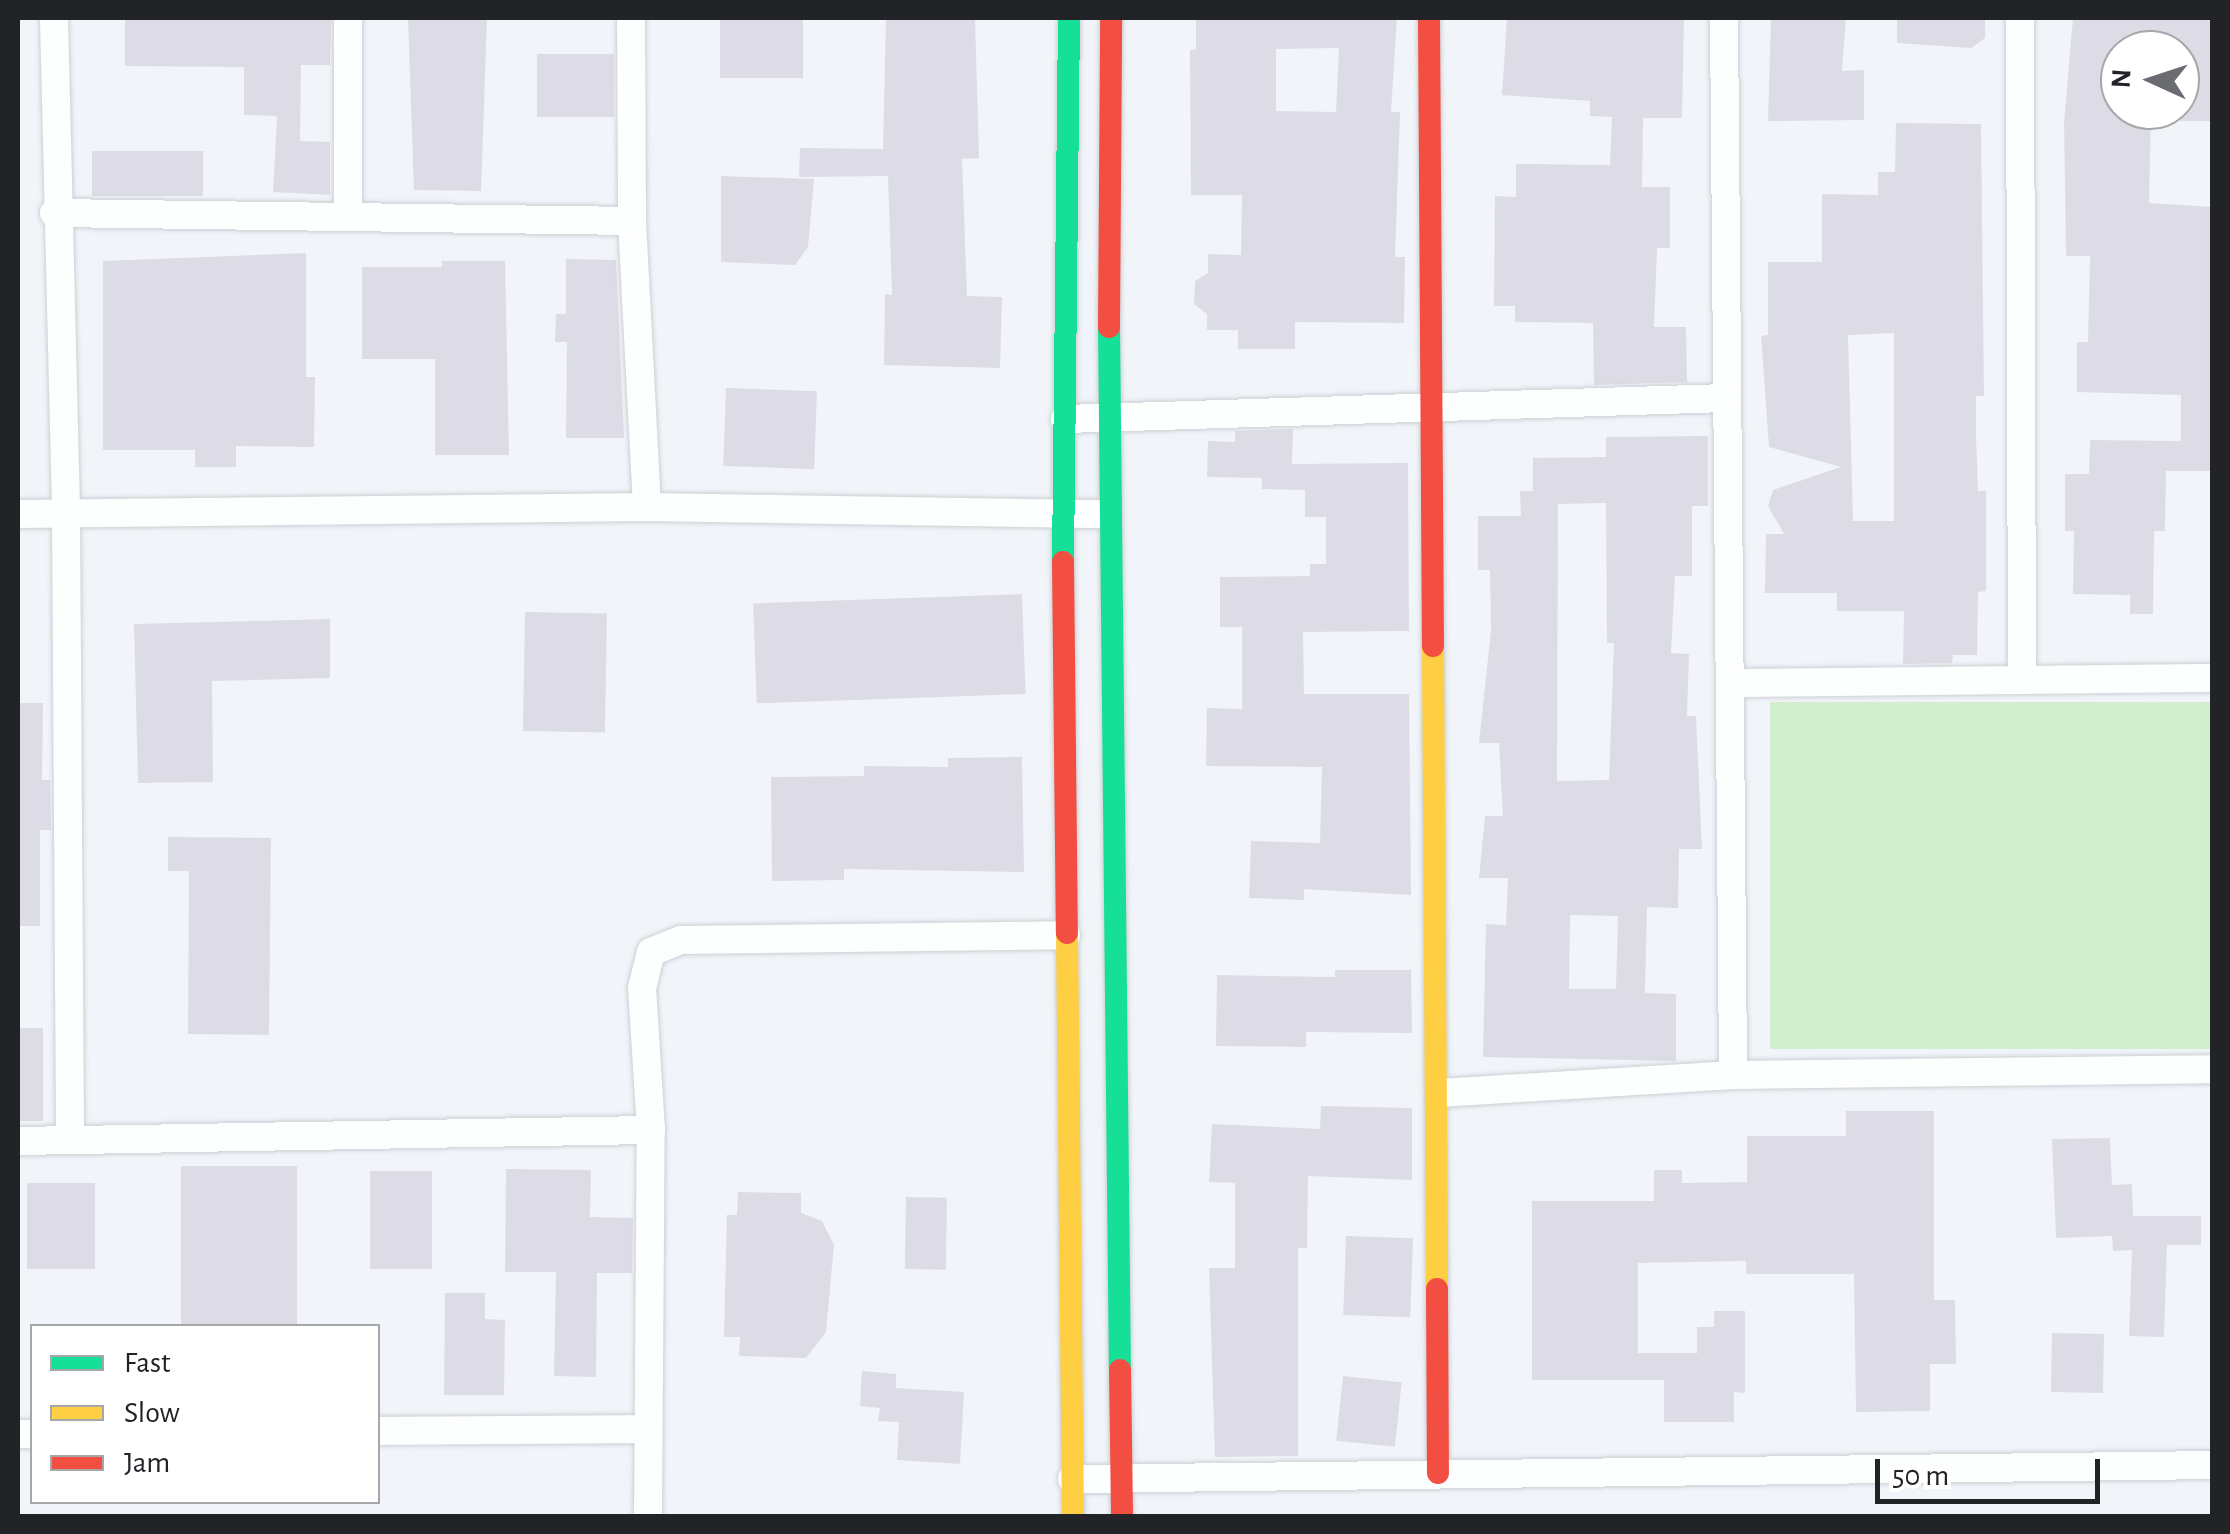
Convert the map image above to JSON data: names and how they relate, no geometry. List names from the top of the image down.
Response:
{
  "legend": ["Fast", "Slow", "Jam"],
  "scale_bar": "50 m",
  "north": "left"
}
